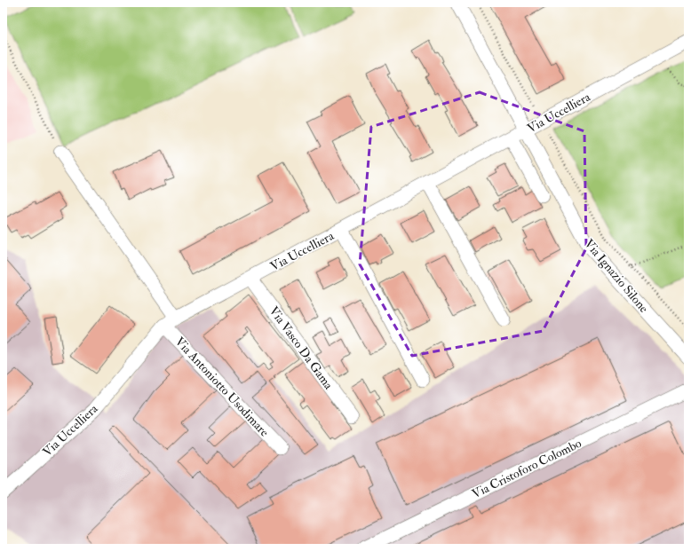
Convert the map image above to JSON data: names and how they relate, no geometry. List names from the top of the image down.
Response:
{
  "streets": {
    "street": [
      "Via Uccelliera",
      "Via Ignazio Silone",
      "Via Vasco Da Gama",
      "Via Antoniotto Usodimare",
      "Via Cristoforo Colombo"
    ]
  },
  "crossings": [
    ["Via Uccelliera", "Via Ignazio Silone"],
    ["Via Uccelliera", "Via Vasco Da Gama"],
    ["Via Uccelliera", "Via Antoniotto Usodimare"]
  ]
}
